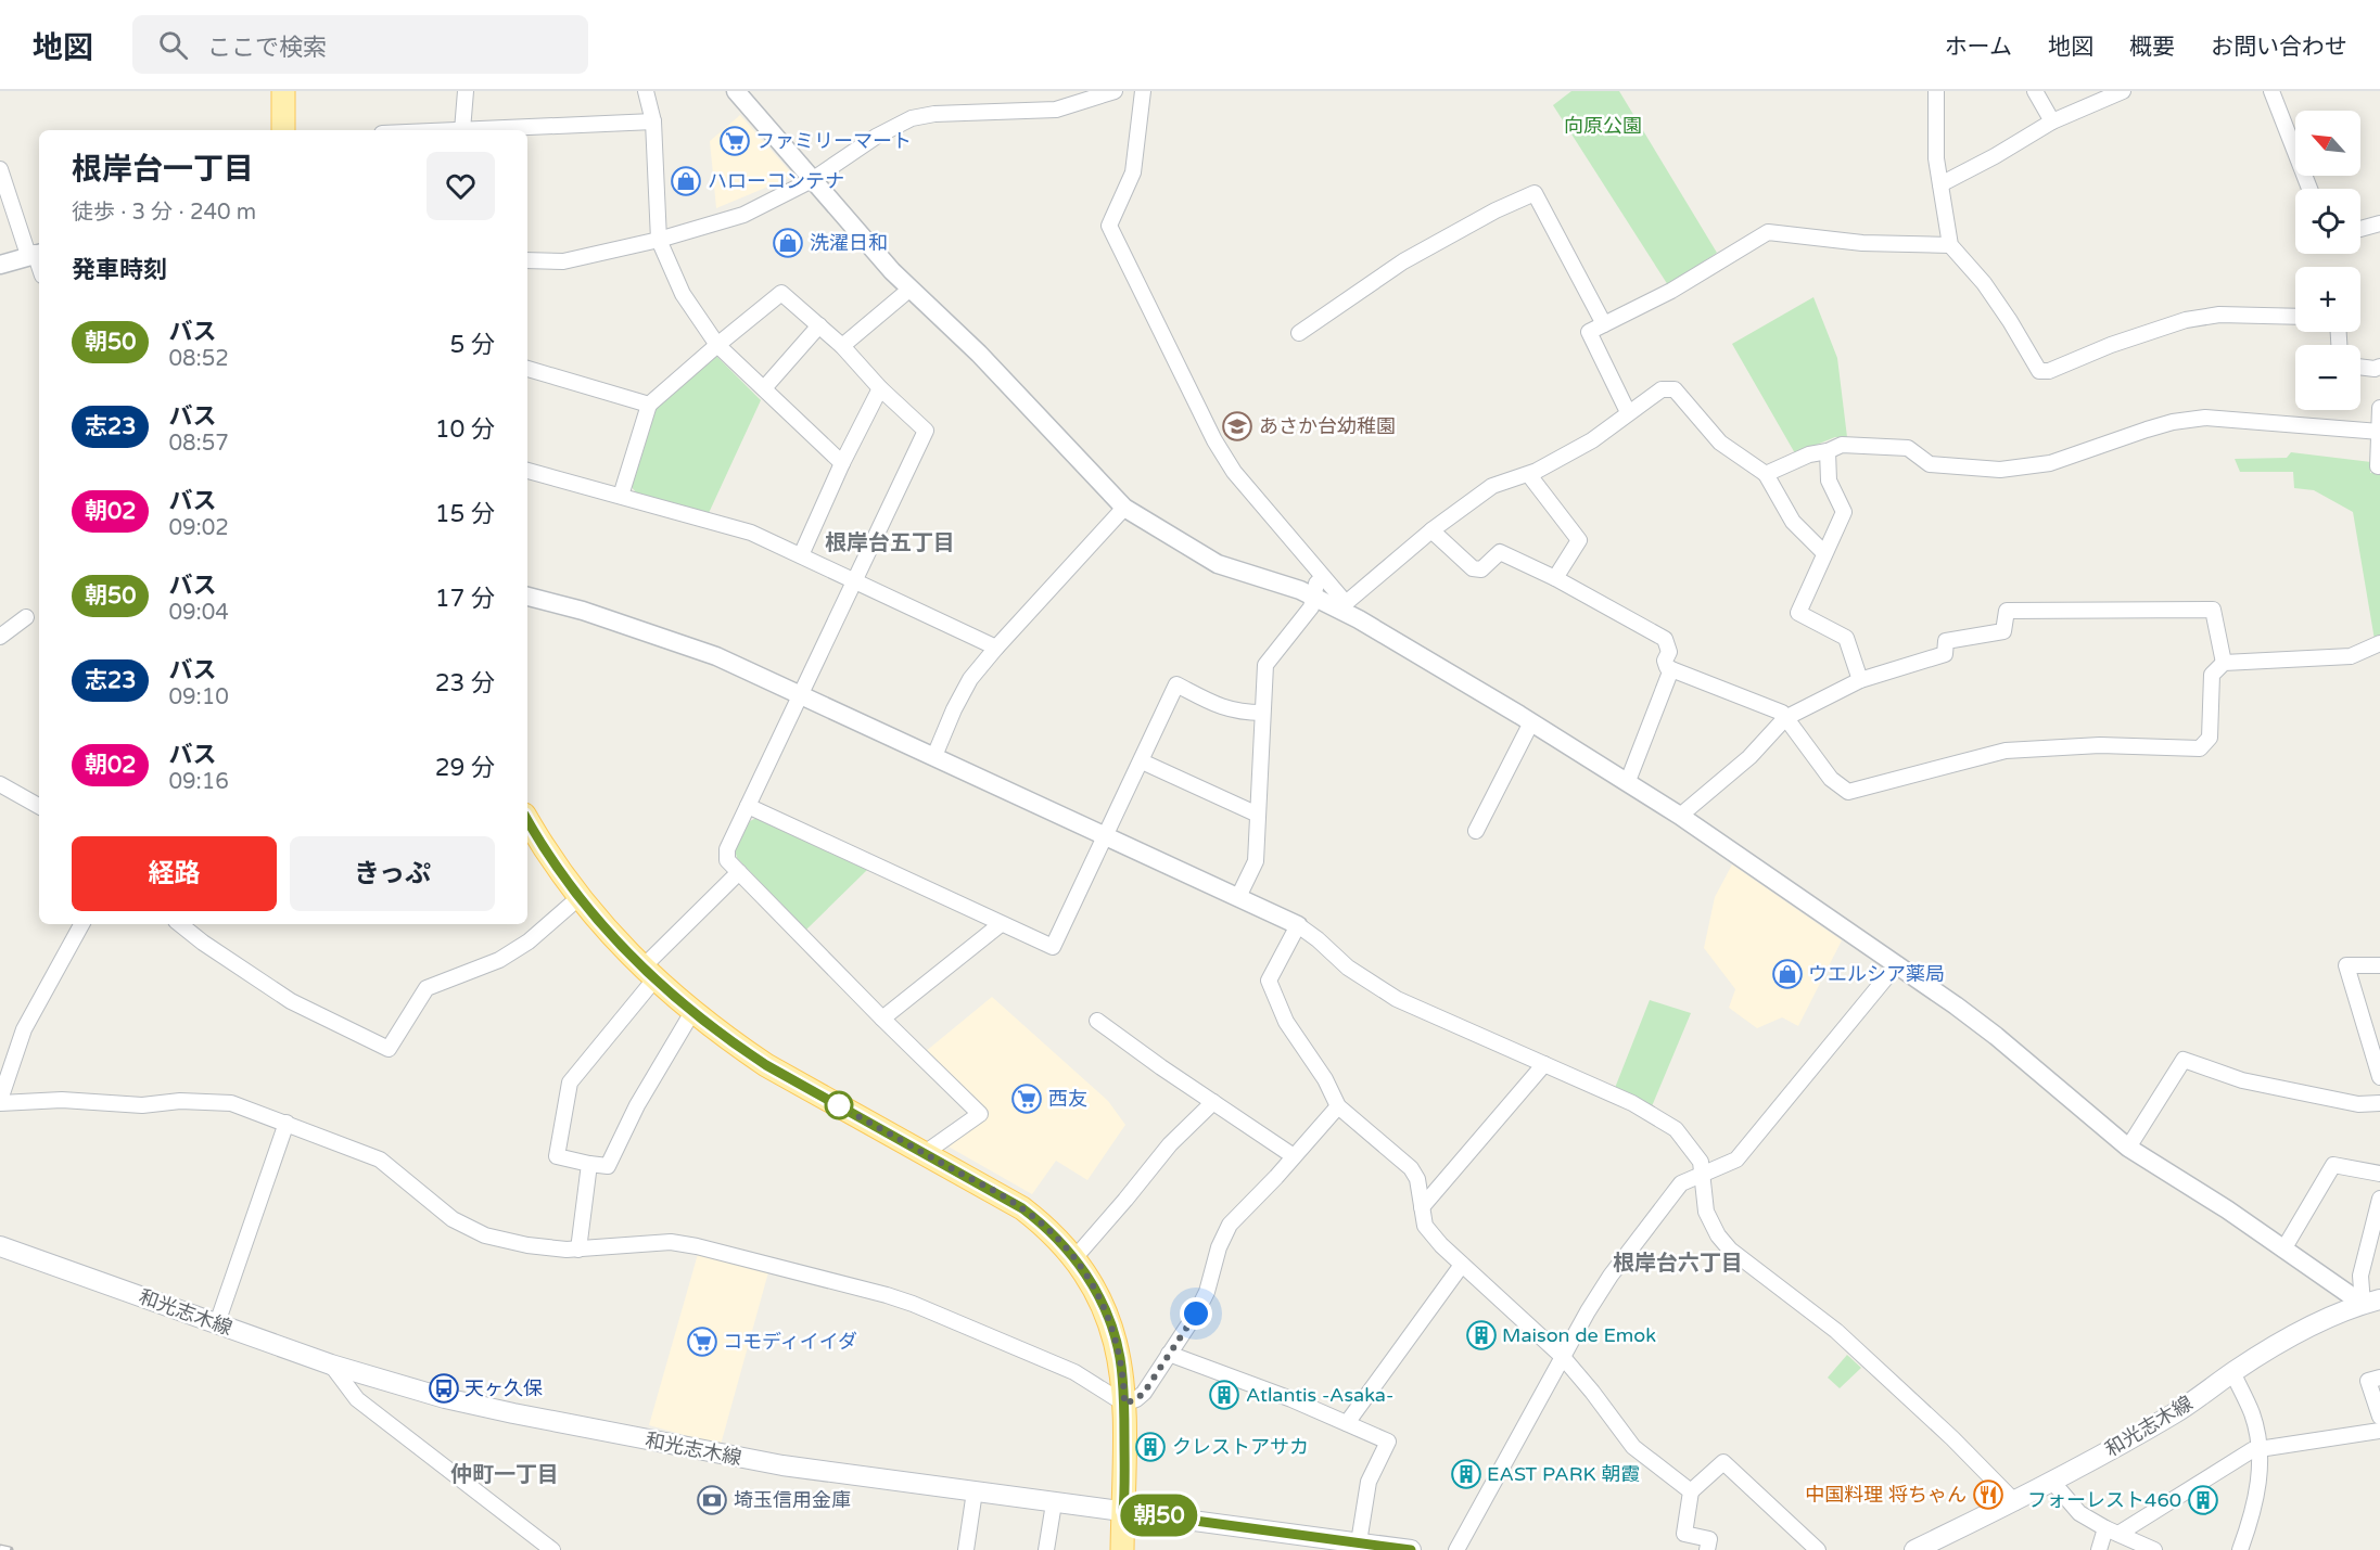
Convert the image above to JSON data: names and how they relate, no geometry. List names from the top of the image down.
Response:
{
  "streets": {
    "main road": ["和光志木線"]
  },
  "districts": ["根岸台五丁目", "根岸台六丁目", "仲町一丁目"],
  "parks": ["向原公園"],
  "places": {
    "supermarket": ["ファミリーマート", "西友", "コモディイイダ"],
    "shop": ["ハローコンテナ", "洗濯日和", "ウエルシア薬局"],
    "school or university": ["あさか台幼稚園"],
    "building": [
      "Maison de Emok",
      "Atlantis -Asaka-",
      "クレストアサカ",
      "EAST PARK 朝霞",
      "フォーレスト460"
    ],
    "bus stop": ["天ヶ久保"],
    "restaurant": ["中国料理 将ちゃん"],
    "bank": ["埼玉信用金庫"]
  },
  "lines": ["bus line 朝50"],
  "north": "top left",
  "page": {
    "header": "地図",
    "search": "ここで検索",
    "nav": [
      "ホーム",
      "地図",
      "概要",
      "お問い合わせ"
    ],
    "on_map": "朝50",
    "map_buttons": ["+", "−"],
    "heading": [
      ["根岸台一丁目", "徒歩 · 3 分 · 240 m"],
      "発車時刻"
    ],
    "list": [
      {
        "mark": "朝50",
        "name": "バス",
        "note": "08:52",
        "value": "5 分"
      },
      {
        "mark": "志23",
        "name": "バス",
        "note": "08:57",
        "value": "10 分"
      },
      {
        "mark": "朝02",
        "name": "バス",
        "note": "09:02",
        "value": "15 分"
      },
      {
        "mark": "朝50",
        "name": "バス",
        "note": "09:04",
        "value": "17 分"
      },
      {
        "mark": "志23",
        "name": "バス",
        "note": "09:10",
        "value": "23 分"
      },
      {
        "mark": "朝02",
        "name": "バス",
        "note": "09:16",
        "value": "29 分"
      }
    ],
    "buttons": ["経路", "きっぷ"]
  }
}
